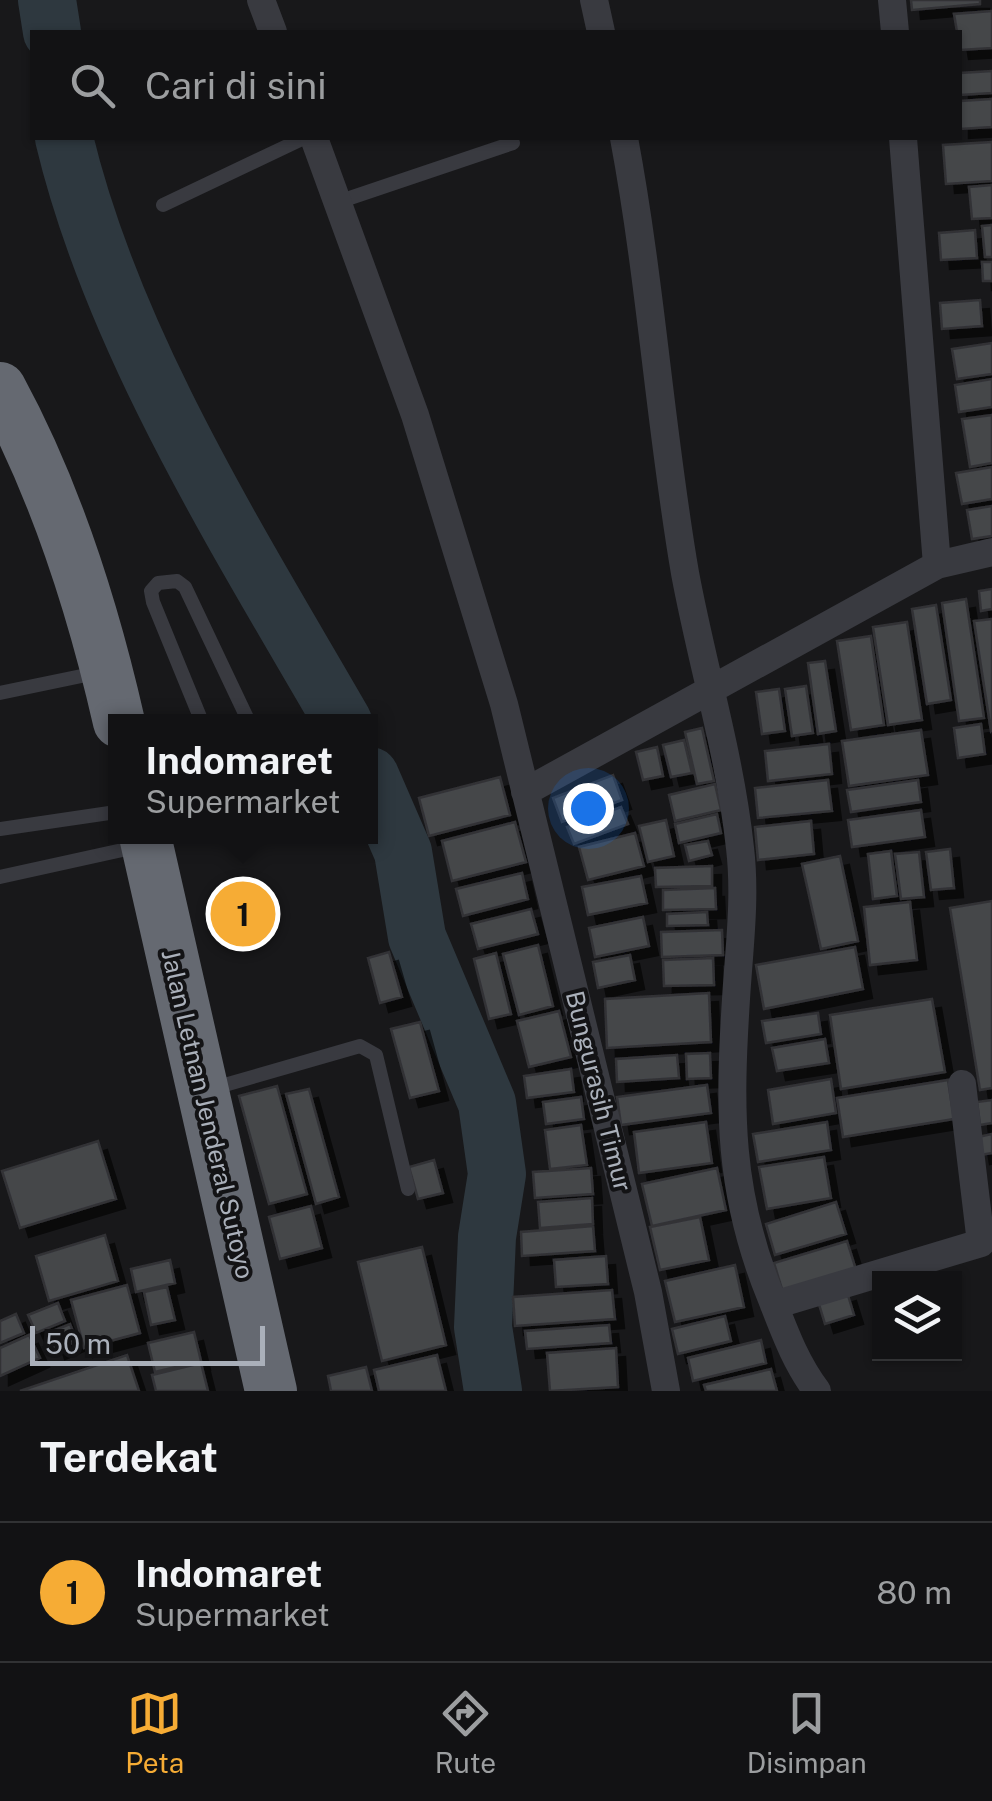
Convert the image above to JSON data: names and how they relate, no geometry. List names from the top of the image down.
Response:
{
  "streets": {
    "highway": ["Jalan Letnan Jenderal Sutoyo"],
    "street": ["Bungurasih Timur"]
  },
  "scale_bar": "50 m",
  "page": {
    "search": "Cari di sini",
    "popup": ["Indomaret", "Supermarket"],
    "pins": "1",
    "scale": "50 m",
    "heading": "Terdekat",
    "list": [
      {
        "mark": "1",
        "name": "Indomaret",
        "note": "Supermarket",
        "value": "80 m"
      }
    ],
    "nav": ["Peta", "Rute", "Disimpan"]
  }
}
